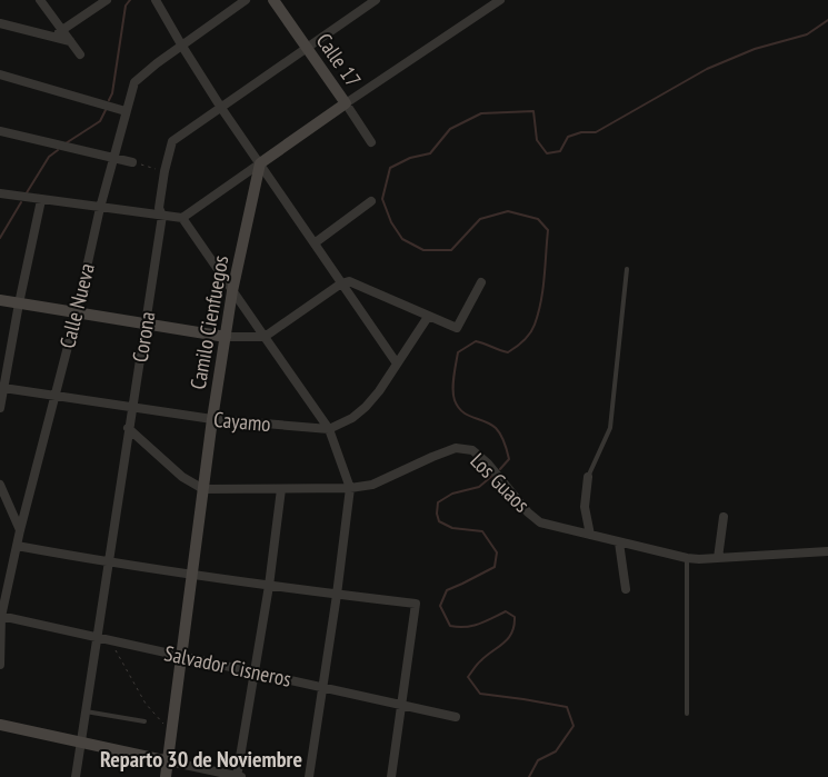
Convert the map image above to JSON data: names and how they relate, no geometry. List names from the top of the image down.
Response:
{
  "streets": {
    "street": [
      "Calle 17",
      "Calle Nueva",
      "Camilo Cienfuegos",
      "Corona",
      "Cayamo",
      "Los Guaos",
      "Salvador Cisneros"
    ]
  },
  "crossings": [
    ["Calle 17", "Corona"],
    ["Calle Nueva", "Cayamo"],
    ["Calle Nueva", "Salvador Cisneros"],
    ["Camilo Cienfuegos", "Cayamo"],
    ["Camilo Cienfuegos", "Los Guaos"],
    ["Camilo Cienfuegos", "Salvador Cisneros"],
    ["Corona", "Cayamo"],
    ["Corona", "Salvador Cisneros"]
  ],
  "districts": ["Reparto 30 de Noviembre"]
}
